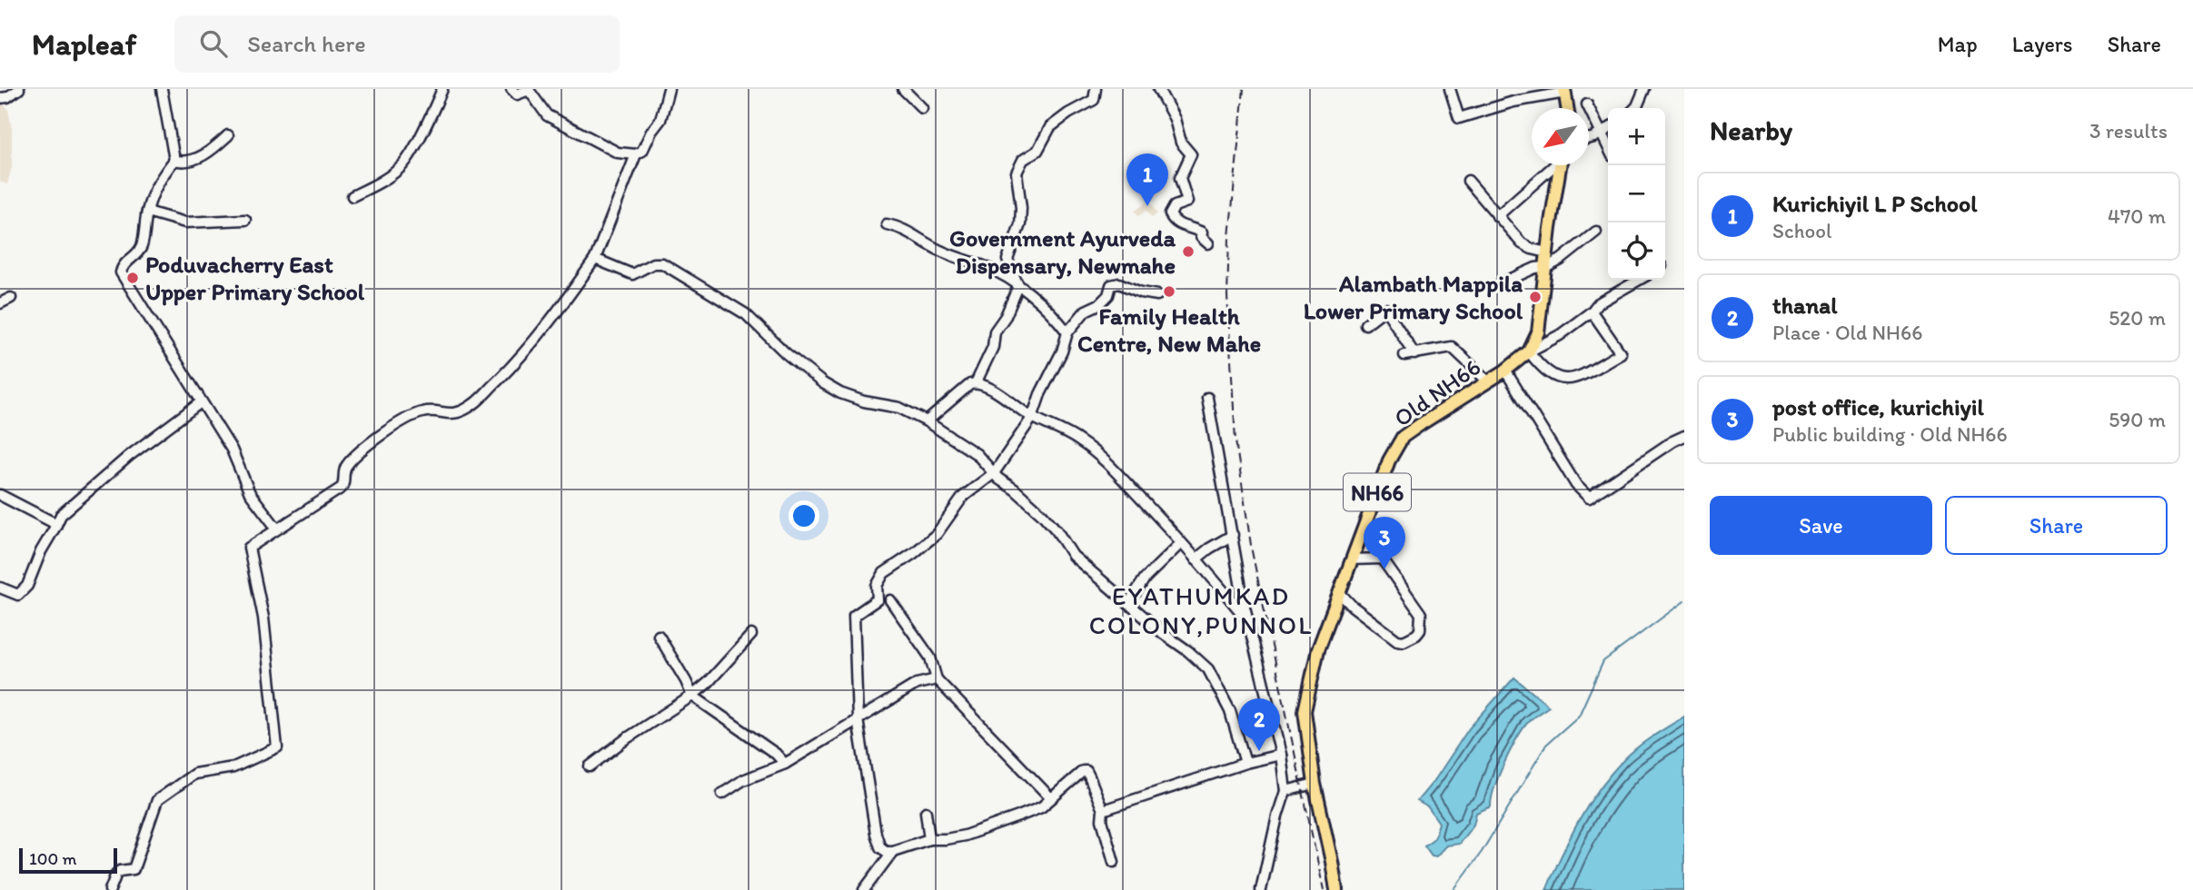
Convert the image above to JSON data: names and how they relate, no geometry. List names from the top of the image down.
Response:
{
  "streets": {
    "main road": ["Old NH66", "NH66"]
  },
  "districts": ["EYATHUMKAD COLONY,PUNNOL"],
  "places": [
    "Government Ayurveda Dispensary, Newmahe",
    "Poduvacherry East Upper Primary School",
    "Family Health Centre, New Mahe",
    "Alambath Mappila Lower Primary School"
  ],
  "scale_bar": "100 m",
  "north": "bottom left",
  "page": {
    "header": "Mapleaf",
    "search": "Search here",
    "nav": ["Map", "Layers", "Share"],
    "heading": ["Nearby", "3 results"],
    "map_buttons": ["+", "−"],
    "pins": ["1", "3", "2"],
    "list": [
      {
        "mark": "1",
        "name": "Kurichiyil L P School",
        "note": "School",
        "value": "470 m"
      },
      {
        "mark": "2",
        "name": "thanal",
        "note": "Place · Old NH66",
        "value": "520 m"
      },
      {
        "mark": "3",
        "name": "post office, kurichiyil",
        "note": "Public building · Old NH66",
        "value": "590 m"
      }
    ],
    "buttons": ["Save", "Share"],
    "scale": "100 m"
  }
}
